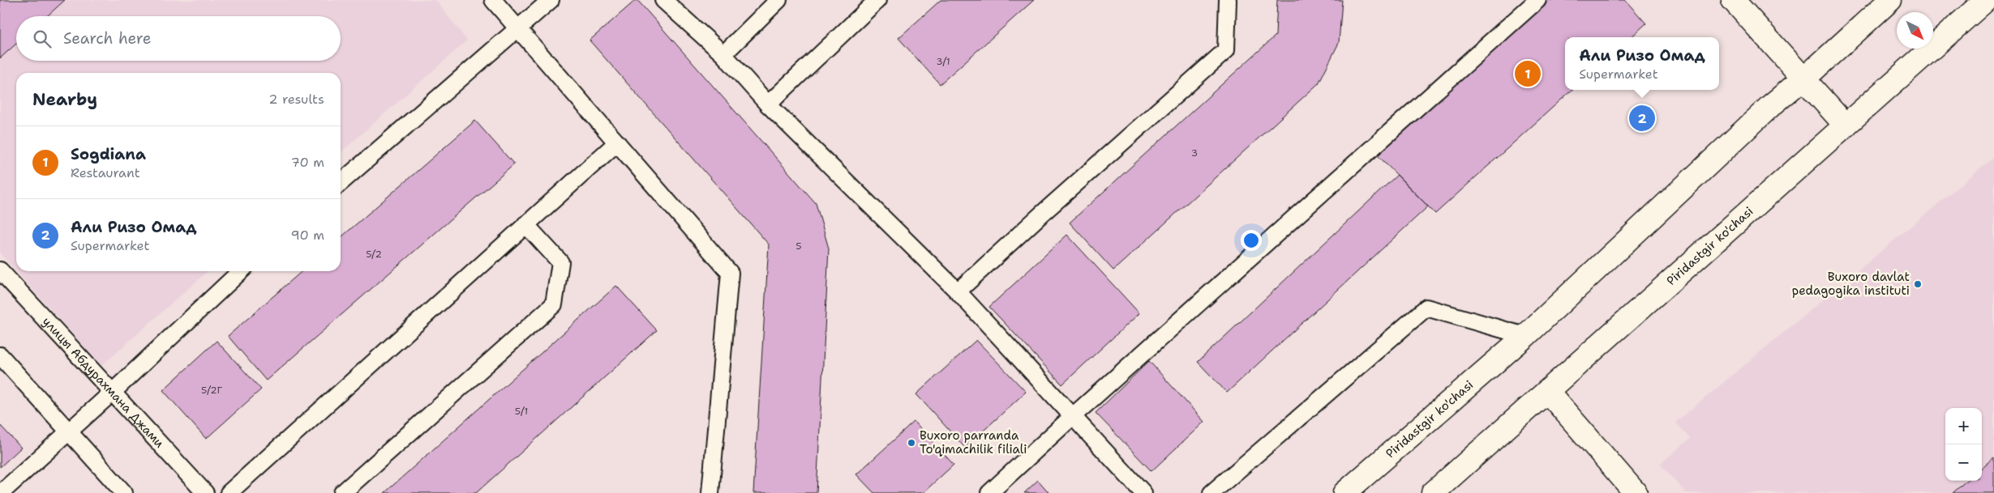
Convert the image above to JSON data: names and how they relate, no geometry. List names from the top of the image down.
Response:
{
  "streets": {
    "main road": ["Piridastgir ko'chasi"],
    "lane": ["улицы Абдурахмана Джами"]
  },
  "places": ["Buxoro davlat pedagogika instituti", "Buxoro parranda To'qimachilik filiali"],
  "house_numbers": [
    "3/1",
    "3",
    "5",
    "5/2",
    "5/2Г",
    "5/1"
  ],
  "north": "bottom right",
  "page": {
    "search": "Search here",
    "popup": ["Али Ризо Омад", "Supermarket"],
    "pins": ["1", "2"],
    "heading": ["Nearby", "2 results"],
    "list": [
      {
        "mark": "1",
        "name": "Sogdiana",
        "note": "Restaurant",
        "value": "70 m"
      },
      {
        "mark": "2",
        "name": "Али Ризо Омад",
        "note": "Supermarket",
        "value": "90 m"
      }
    ],
    "map_buttons": ["+", "−"]
  }
}
